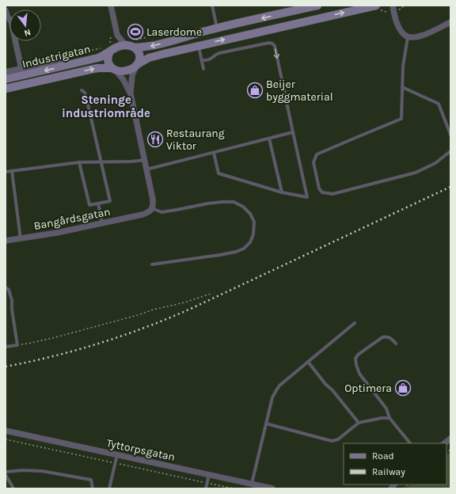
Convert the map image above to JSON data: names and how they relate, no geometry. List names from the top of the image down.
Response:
{
  "streets": {
    "main road": ["Industrigatan"],
    "street": ["Bangårdsgatan", "Tyttorpsgatan"]
  },
  "districts": ["Steninge industriområde"],
  "places": {
    "sports": ["Laserdome"],
    "shop": ["Beijer byggmaterial", "Optimera"],
    "restaurant": ["Restaurang Viktor"]
  },
  "legend": ["Road", "Railway"],
  "north": "bottom"
}
